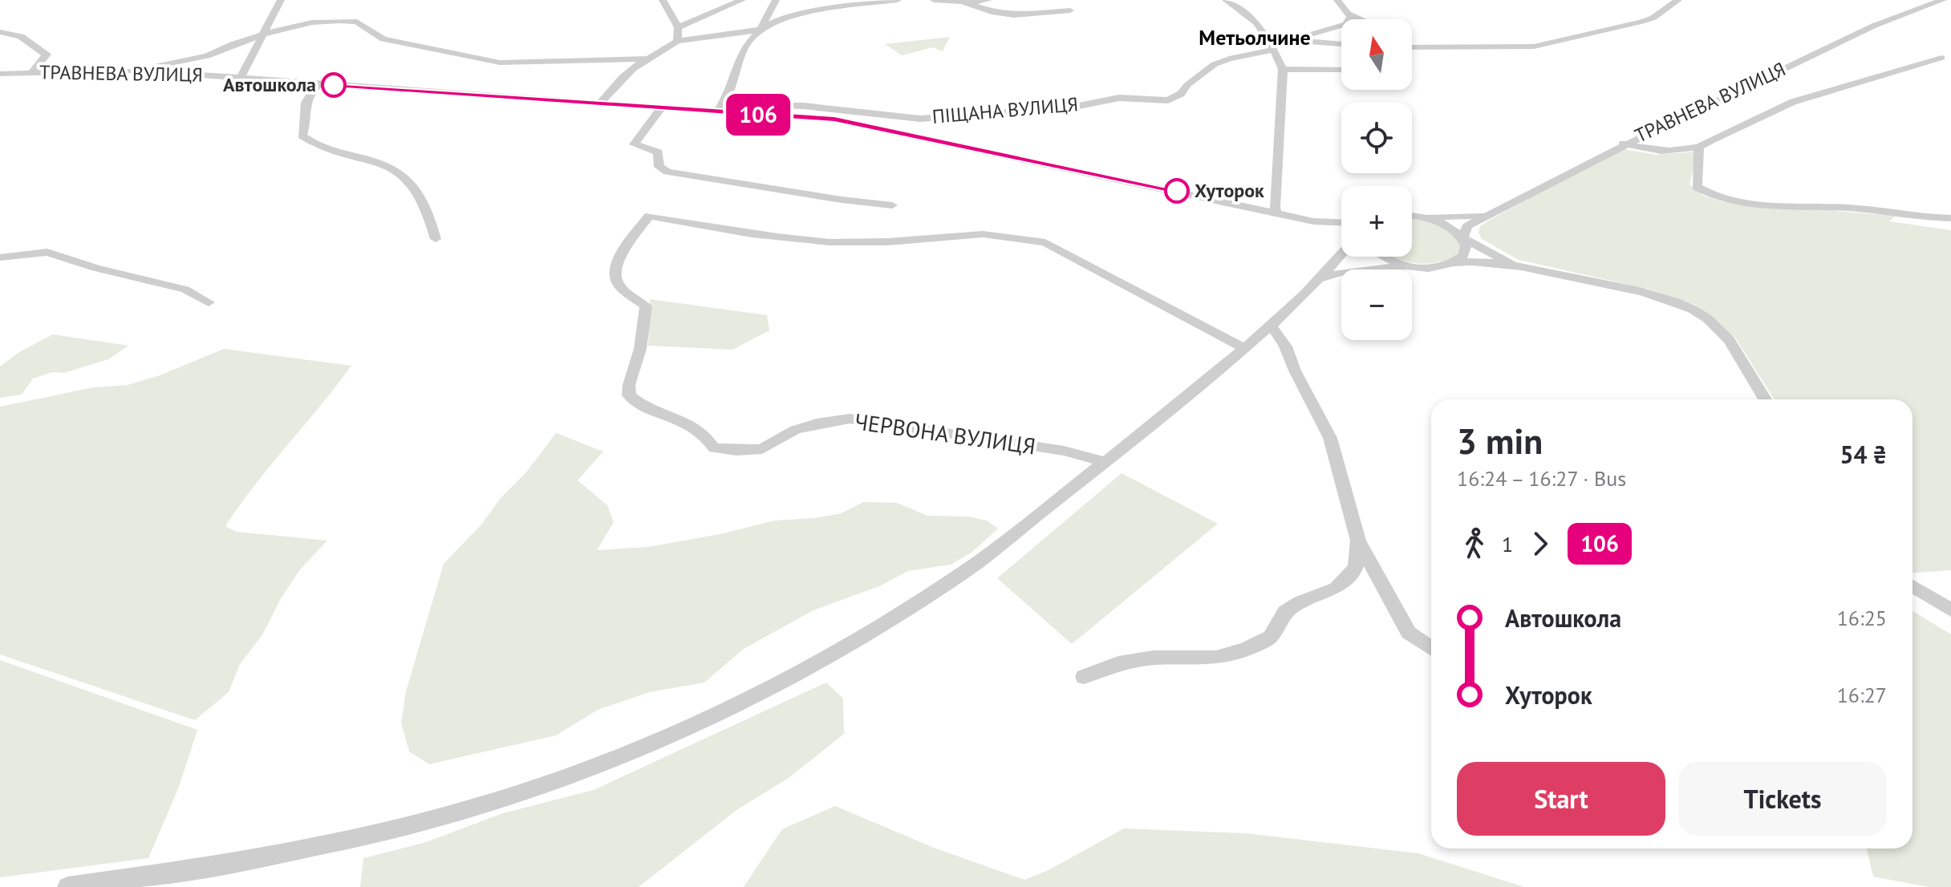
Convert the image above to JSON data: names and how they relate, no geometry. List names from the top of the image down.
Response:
{
  "streets": {
    "street": ["ТРАВНЕВА ВУЛИЦЯ", "ПІЩАНА ВУЛИЦЯ", "ЧЕРВОНА ВУЛИЦЯ"]
  },
  "crossings": [
    ["ТРАВНЕВА ВУЛИЦЯ", "ПІЩАНА ВУЛИЦЯ"]
  ],
  "districts": ["Метьолчине"],
  "places": ["Автошкола", "Хуторок"],
  "lines": ["bus line 106"],
  "north": "top",
  "page": {
    "on_map": "106",
    "map_buttons": ["+", "−"],
    "heading": ["3 min", "16:24 – 16:27 · Bus", "54 ₴"],
    "legs": ["1", "106"],
    "list": [
      {
        "name": "Автошкола",
        "value": "16:25"
      },
      {
        "name": "Хуторок",
        "value": "16:27"
      }
    ],
    "buttons": ["Start", "Tickets"]
  }
}
